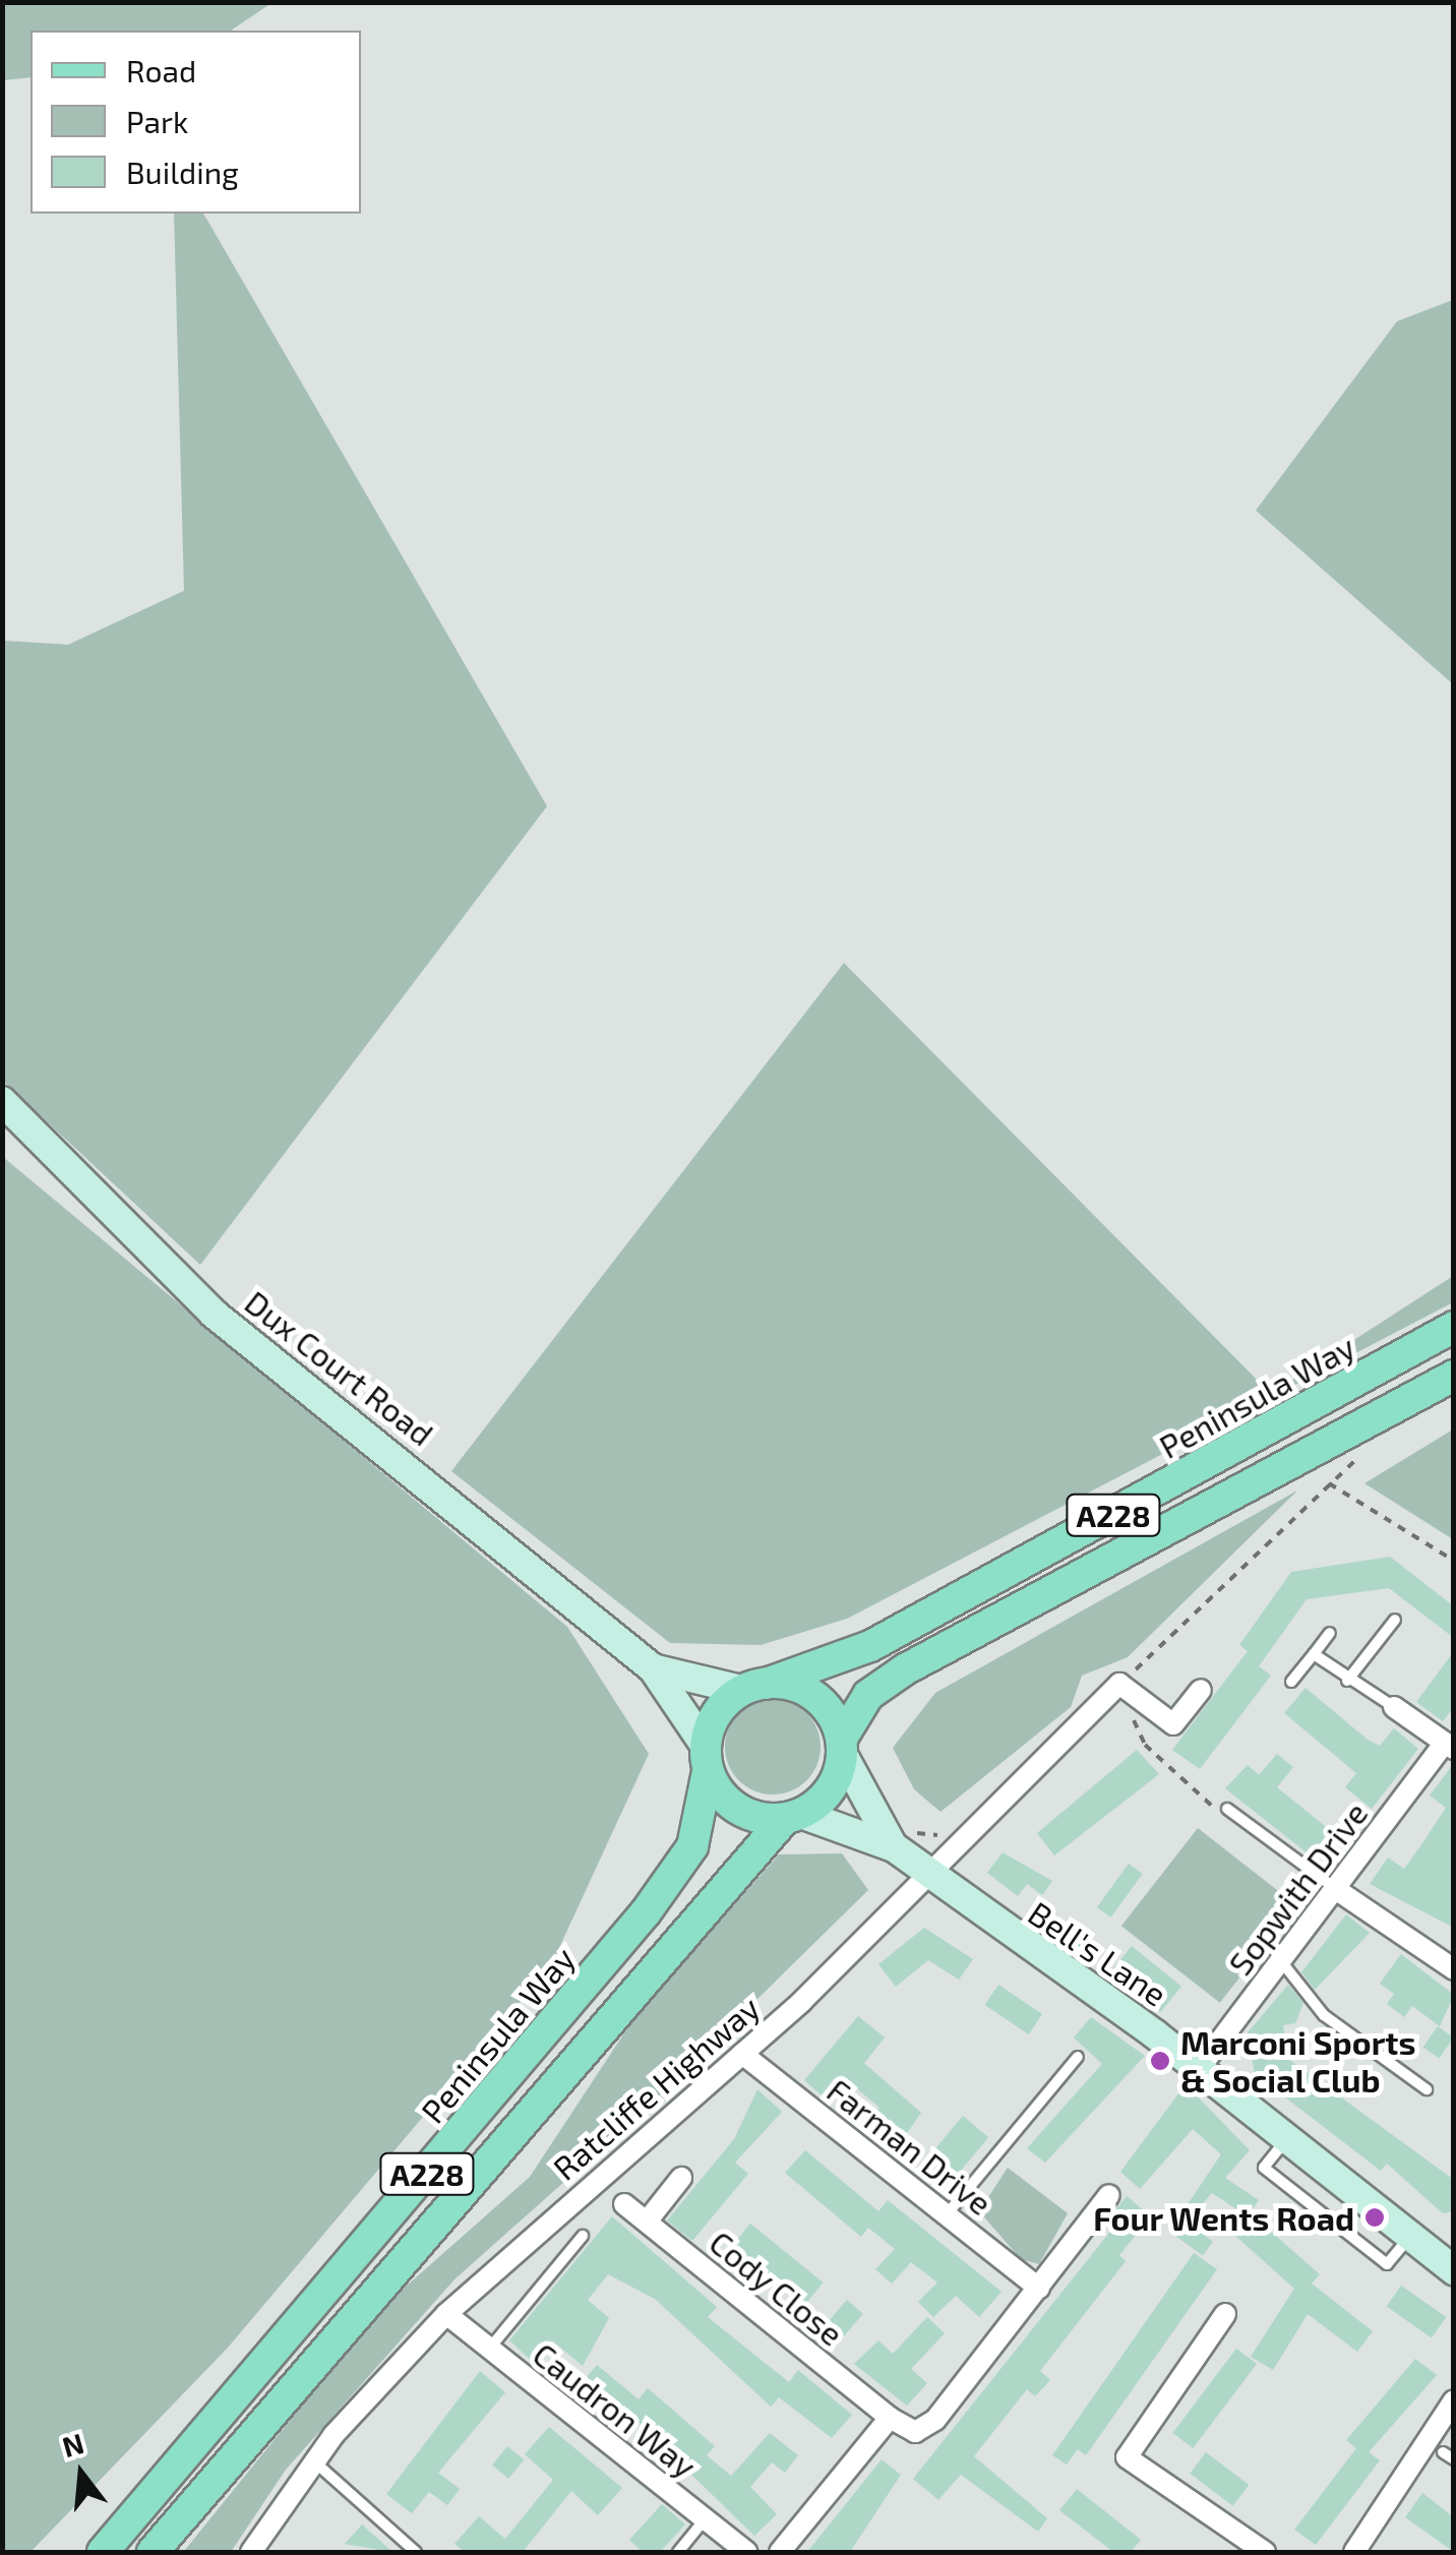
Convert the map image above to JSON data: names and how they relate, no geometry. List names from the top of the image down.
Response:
{
  "streets": {
    "main road": ["Peninsula Way", "A228"],
    "street": [
      "Dux Court Road",
      "Sopwith Drive",
      "Bell's Lane",
      "Ratcliffe Highway",
      "Farman Drive",
      "Cody Close",
      "Caudron Way"
    ]
  },
  "crossings": [
    ["Dux Court Road", "Peninsula Way"],
    ["Dux Court Road", "A228"],
    ["Dux Court Road", "Bell's Lane"],
    ["Peninsula Way", "A228"],
    ["Peninsula Way", "Bell's Lane"],
    ["A228", "Bell's Lane"],
    ["Sopwith Drive", "Bell's Lane"],
    ["Bell's Lane", "Ratcliffe Highway"],
    ["Ratcliffe Highway", "Farman Drive"],
    ["Ratcliffe Highway", "Caudron Way"]
  ],
  "places": ["Marconi Sports & Social Club", "Four Wents Road"],
  "legend": ["Road", "Park", "Building"],
  "north": "top"
}
